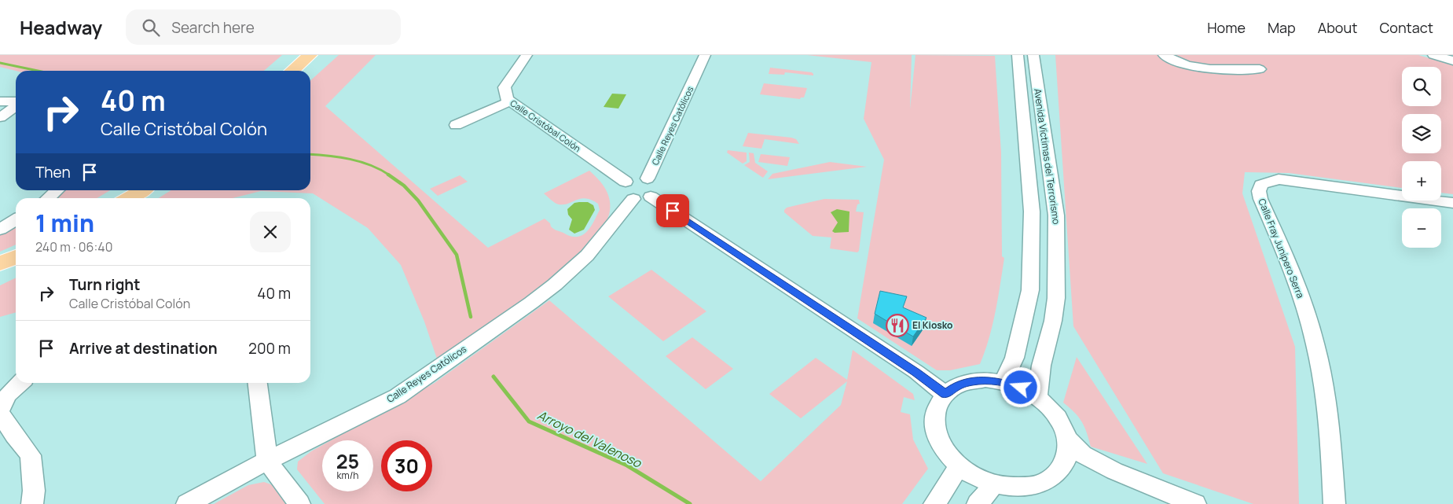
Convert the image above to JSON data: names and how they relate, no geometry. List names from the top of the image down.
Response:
{
  "streets": {
    "street": [
      "Calle Cristóbal Colón",
      "Calle Reyes Católicos",
      "Avenida Víctimas del Terrorismo",
      "Calle Fray Junípero Serra"
    ]
  },
  "water": ["Arroyo del Valenoso"],
  "places": {
    "restaurant": ["El Kiosko"]
  },
  "page": {
    "header": "Headway",
    "search": "Search here",
    "nav": [
      "Home",
      "Map",
      "About",
      "Contact"
    ],
    "map_buttons": ["+", "−"],
    "turn": ["40 m", "Calle Cristóbal Colón"],
    "then": "Then",
    "heading": ["1 min", "240 m · 06:40"],
    "list": [
      {
        "name": "Turn right",
        "note": "Calle Cristóbal Colón",
        "value": "40 m"
      },
      {
        "name": "Arrive at destination",
        "value": "200 m"
      }
    ],
    "speed": "25 km/h",
    "limit": "30"
  }
}
